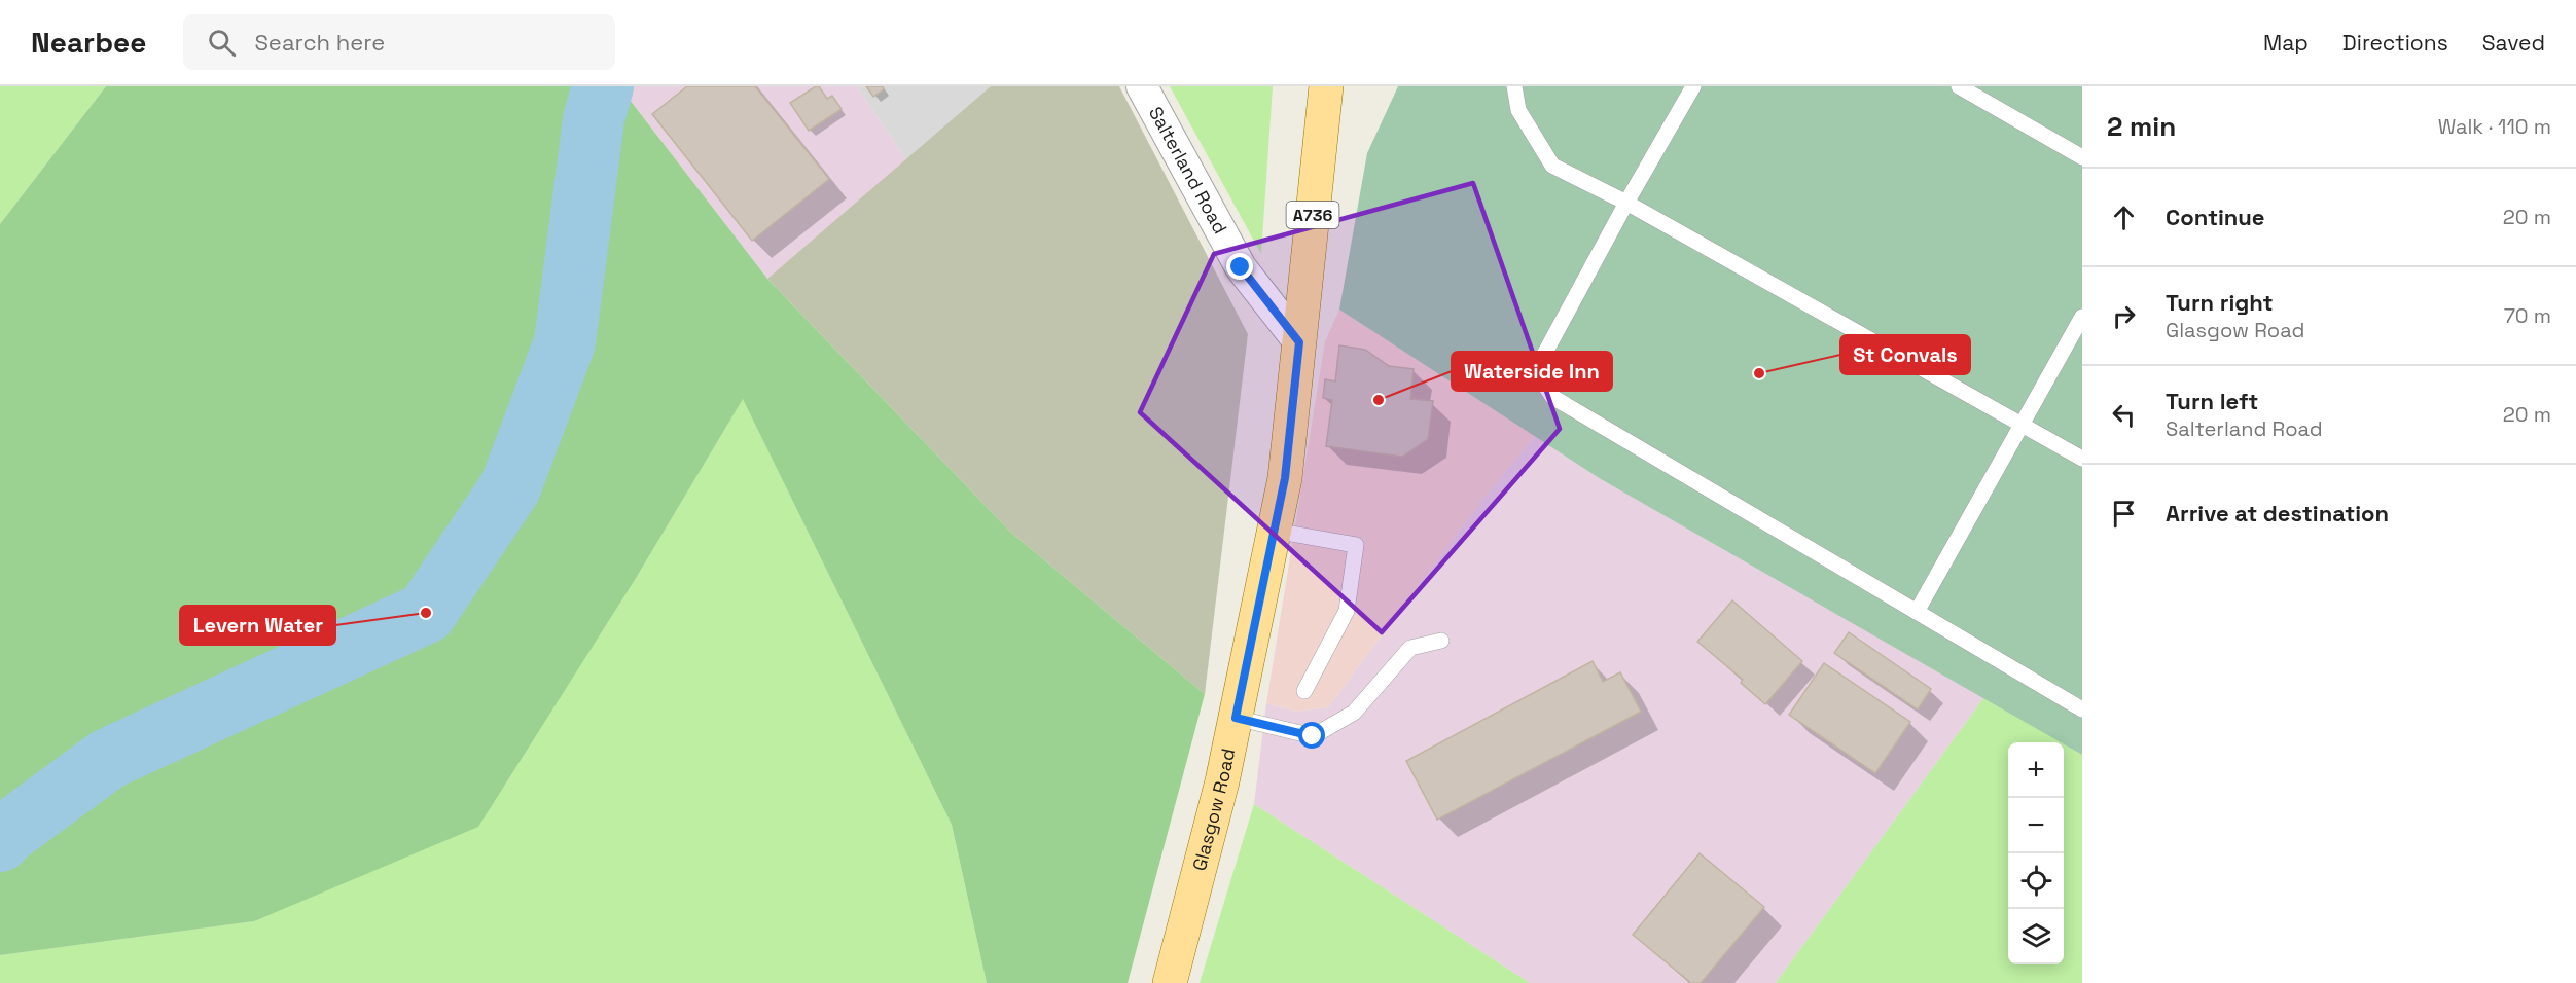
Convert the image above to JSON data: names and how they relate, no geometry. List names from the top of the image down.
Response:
{
  "streets": {
    "main road": ["A736", "Glasgow Road"],
    "street": ["Salterland Road"]
  },
  "crossings": [
    ["Salterland Road", "Glasgow Road"]
  ],
  "places": ["St Convals", "Waterside Inn", "Levern Water"],
  "page": {
    "header": "Nearbee",
    "search": "Search here",
    "nav": ["Map", "Directions", "Saved"],
    "heading": ["2 min", "Walk · 110 m"],
    "list": [
      ["Continue", "20 m"],
      ["Turn right", "Glasgow Road", "70 m"],
      ["Turn left", "Salterland Road", "20 m"],
      "Arrive at destination"
    ],
    "map_buttons": ["+", "−"]
  }
}
